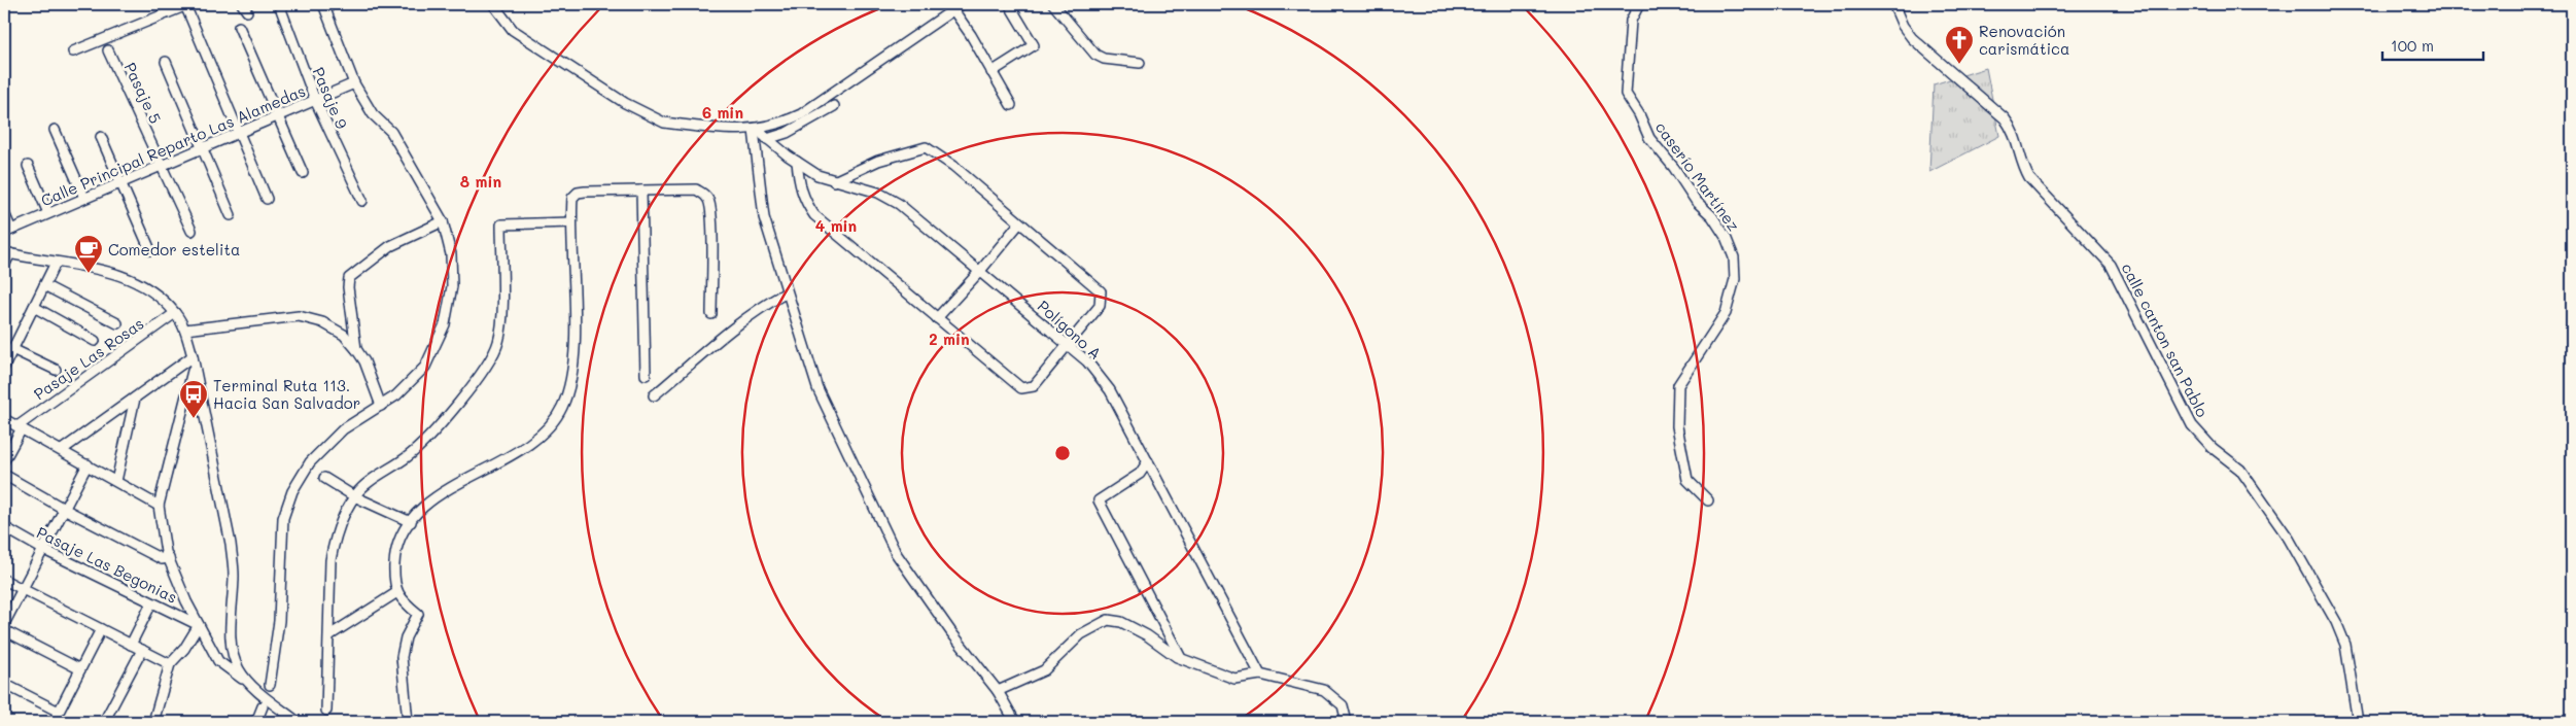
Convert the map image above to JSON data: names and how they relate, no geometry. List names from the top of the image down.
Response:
{
  "streets": {
    "street": [
      "Pasaje 5",
      "Pasaje 9",
      "Calle Principal Reparto Las Alamedas",
      "caserío Martínez",
      "Polígono A",
      "calle canton san Pablo",
      "Pasaje Las Rosas",
      "Pasaje Las Begonias"
    ]
  },
  "crossings": [
    ["Pasaje 5", "Calle Principal Reparto Las Alamedas"],
    ["Pasaje 9", "Calle Principal Reparto Las Alamedas"]
  ],
  "places": {
    "church": ["Renovación carismática"],
    "cafe": ["Comedor estelita"],
    "bus stop": ["Terminal Ruta 113. Hacia San Salvador"]
  },
  "scale_bar": "100 m",
  "rings": [
    "6 min",
    "8 min",
    "4 min",
    "2 min"
  ]
}
